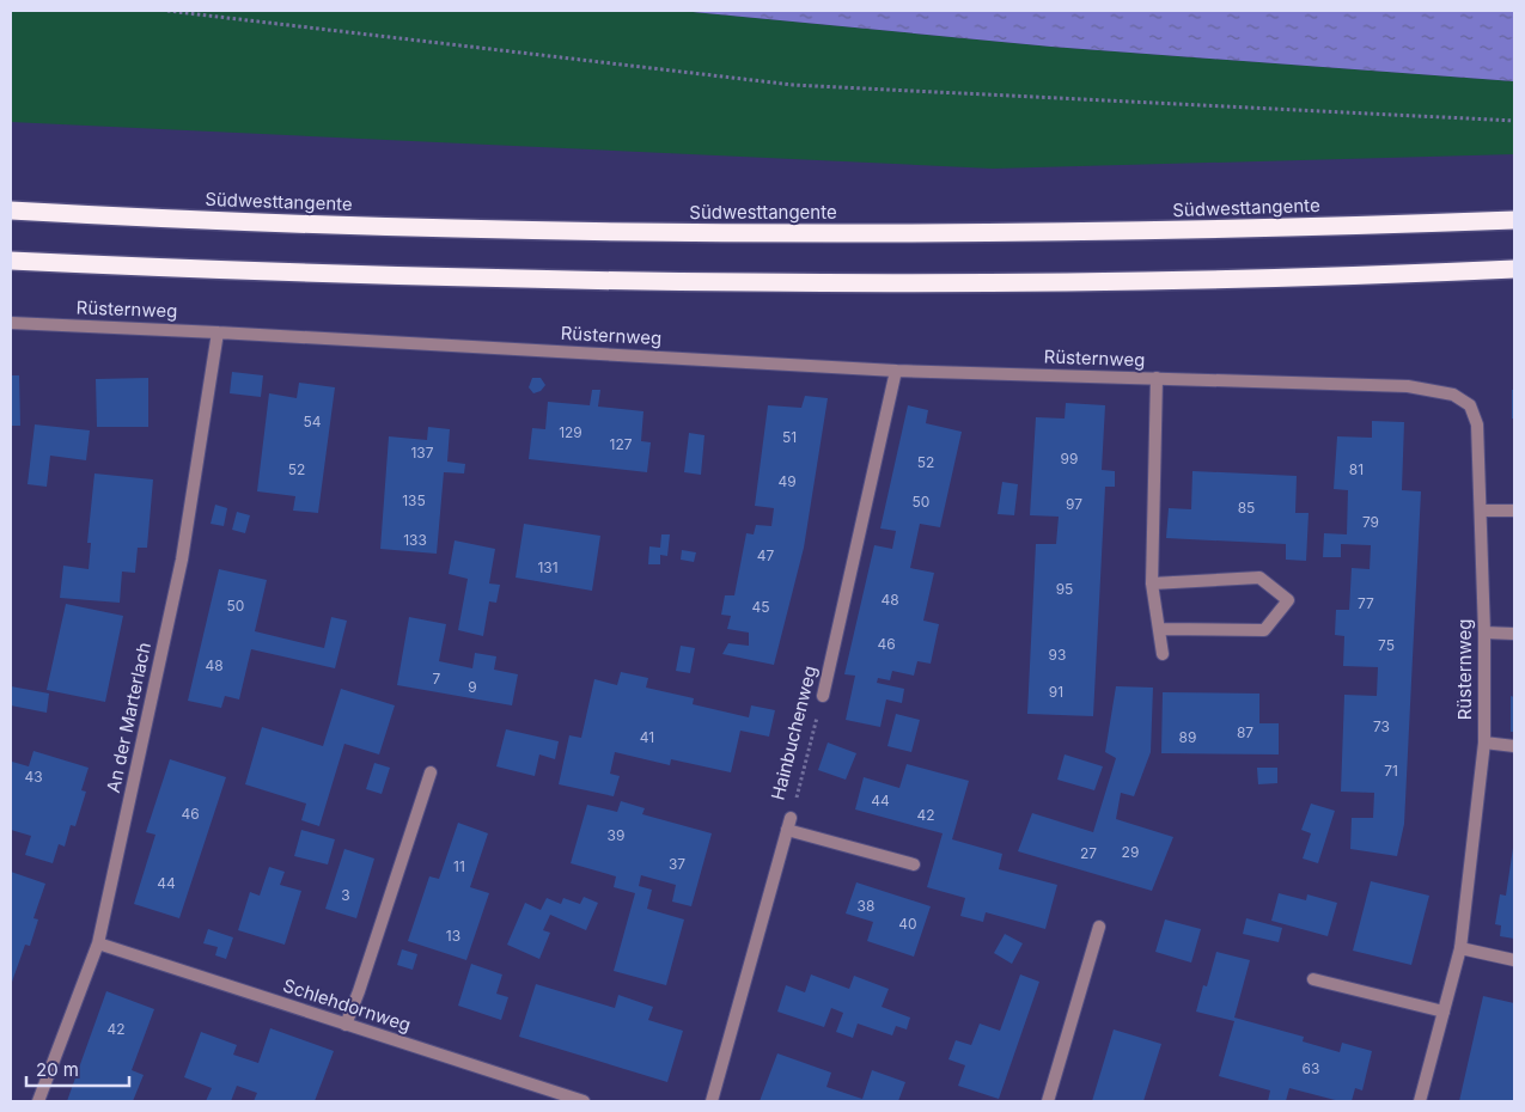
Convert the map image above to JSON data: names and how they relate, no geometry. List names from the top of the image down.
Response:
{
  "streets": {
    "highway": ["Südwesttangente"],
    "street": [
      "Rüsternweg",
      "An der Marterlach",
      "Hainbuchenweg",
      "Schlehdornweg"
    ]
  },
  "crossings": [
    ["Rüsternweg", "An der Marterlach"],
    ["Rüsternweg", "Hainbuchenweg"],
    ["An der Marterlach", "Schlehdornweg"]
  ],
  "house_numbers": [
    "54",
    "129",
    "51",
    "127",
    "137",
    "99",
    "52",
    "52",
    "81",
    "49",
    "135",
    "50",
    "97",
    "85",
    "79",
    "133",
    "47",
    "131",
    "95",
    "48",
    "77",
    "50",
    "45",
    "46",
    "75",
    "93",
    "48",
    "7",
    "9",
    "91",
    "73",
    "87",
    "41",
    "89",
    "71",
    "43",
    "44",
    "46",
    "42",
    "39",
    "29",
    "27",
    "37",
    "11",
    "44",
    "3",
    "38",
    "40",
    "13",
    "42",
    "63"
  ],
  "scale_bar": "20 m"
}
